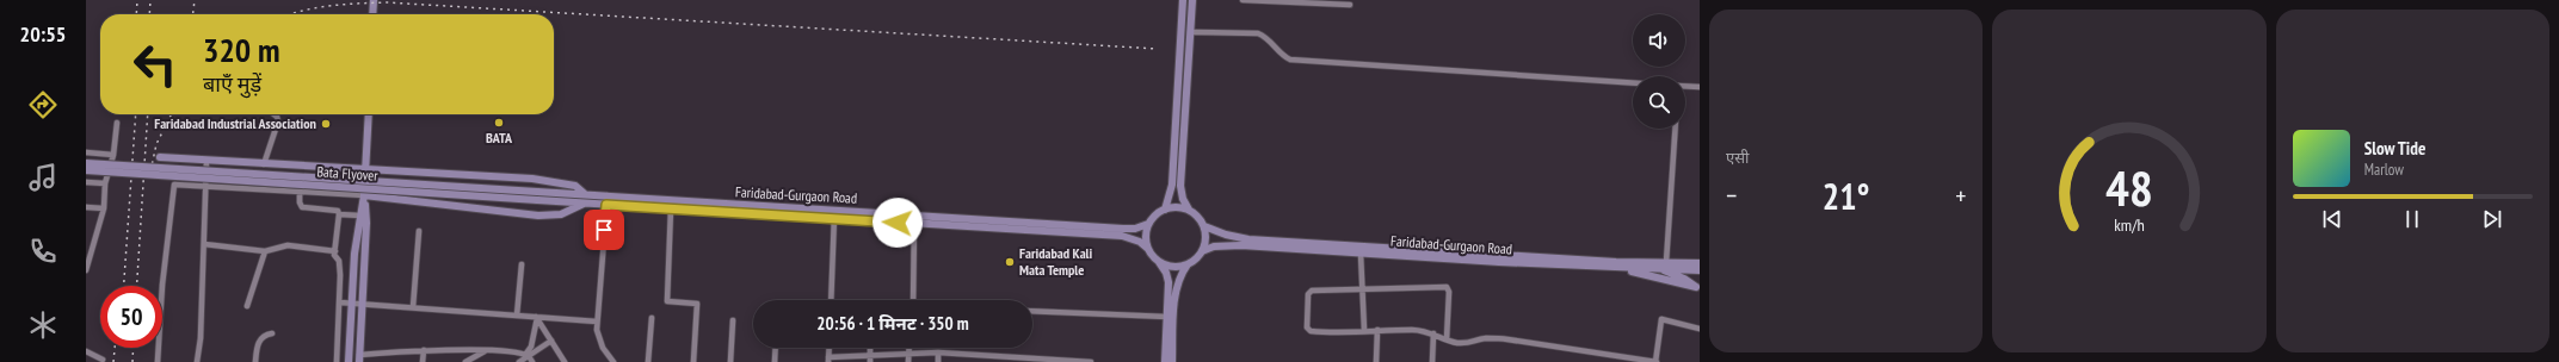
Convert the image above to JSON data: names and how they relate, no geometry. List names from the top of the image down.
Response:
{
  "streets": {
    "main road": ["Bata Flyover", "Faridabad-Gurgaon Road"]
  },
  "crossings": [
    ["Bata Flyover", "Faridabad-Gurgaon Road"]
  ],
  "places": ["BATA", "Faridabad Industrial Association", "Faridabad Kali Mata Temple"],
  "page": {
    "tabs": "20:55",
    "tile": "एसी",
    "turn": ["320 m", "बाएँ मुड़ें"],
    "song": ["Slow Tide", "Marlow"],
    "heat": ["−", "21°", "+"],
    "limit": "50",
    "trip": "20:56 · 1 मिनट · 350 m",
    "gauge": ["48", "km/h"]
  }
}
